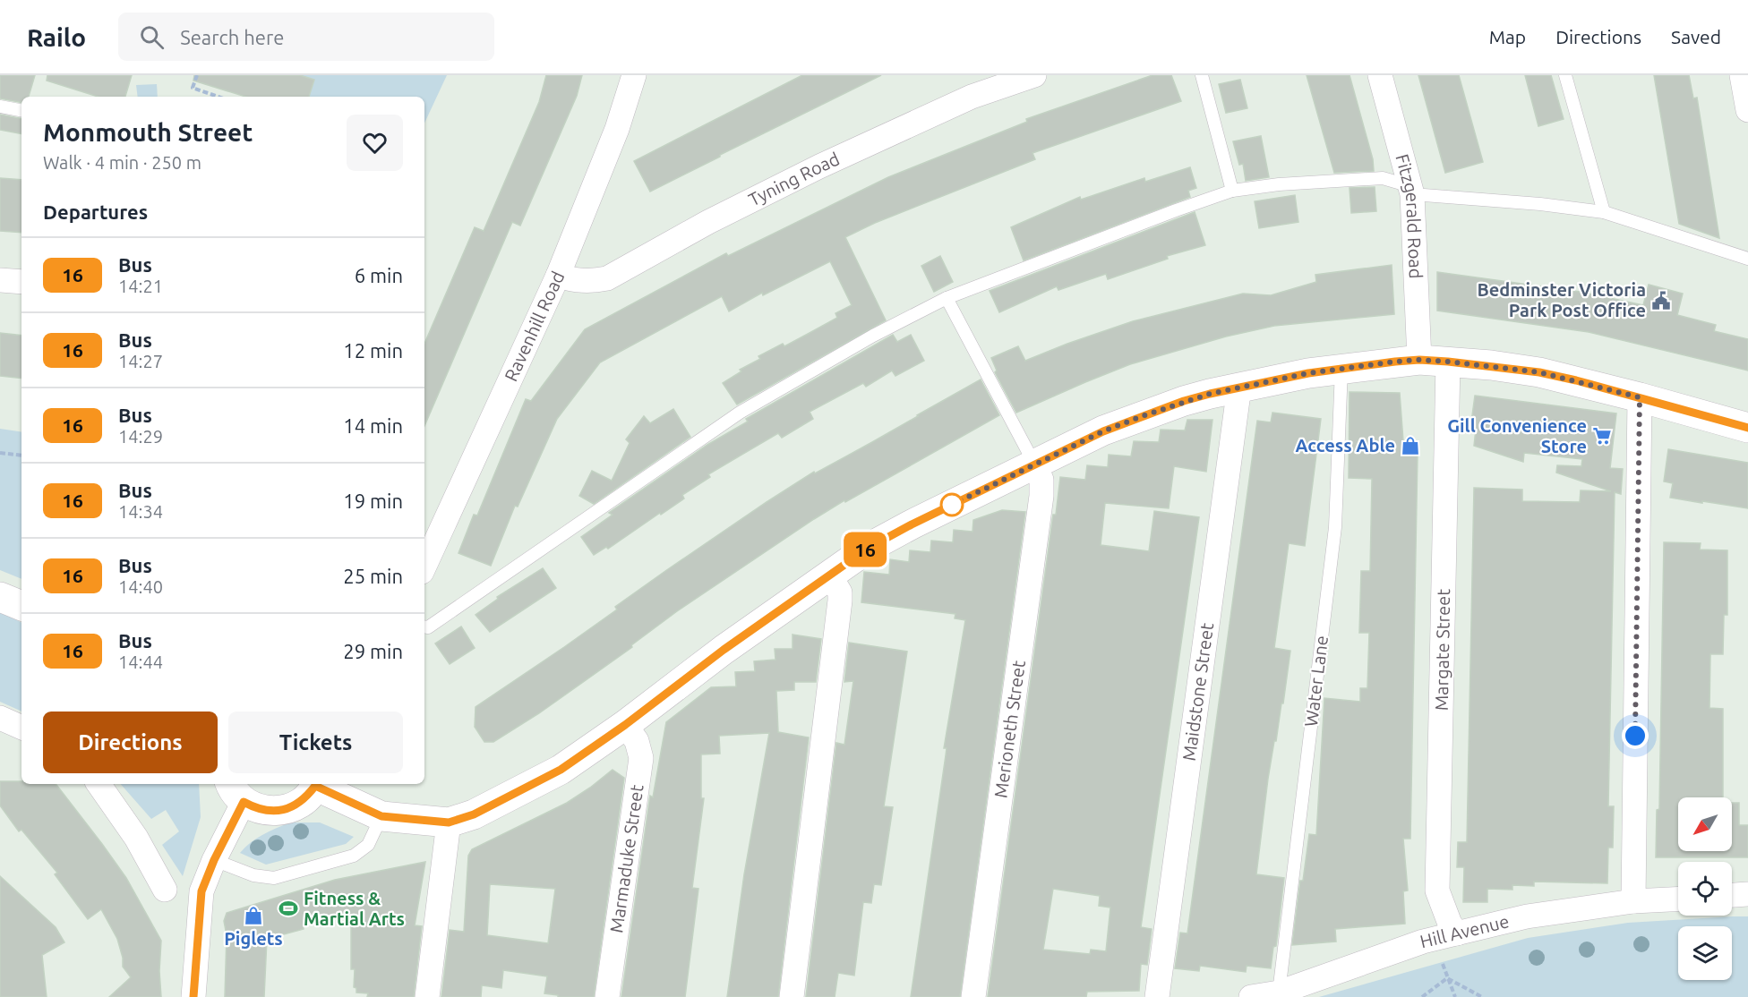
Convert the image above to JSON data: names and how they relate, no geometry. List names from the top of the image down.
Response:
{
  "streets": {
    "street": [
      "Tyning Road",
      "Fitzgerald Road",
      "Ravenhill Road",
      "Margate Street",
      "Maidstone Street",
      "Merioneth Street",
      "Marmaduke Street",
      "Hill Avenue"
    ],
    "lane": ["Water Lane"]
  },
  "crossings": [
    ["Tyning Road", "Ravenhill Road"],
    ["Fitzgerald Road", "Margate Street"],
    ["Margate Street", "Hill Avenue"],
    ["Water Lane", "Hill Avenue"]
  ],
  "places": {
    "public building": ["Bedminster Victoria Park Post Office"],
    "supermarket": ["Gill Convenience Store"],
    "shop": ["Access Able", "Piglets"],
    "sports": ["Fitness & Martial Arts"]
  },
  "lines": ["bus line 16"],
  "north": "bottom left",
  "page": {
    "header": "Railo",
    "search": "Search here",
    "nav": ["Map", "Directions", "Saved"],
    "on_map": "16",
    "heading": [
      ["Monmouth Street", "Walk · 4 min · 250 m"],
      "Departures"
    ],
    "list": [
      {
        "mark": "16",
        "name": "Bus",
        "note": "14:21",
        "value": "6 min"
      },
      {
        "mark": "16",
        "name": "Bus",
        "note": "14:27",
        "value": "12 min"
      },
      {
        "mark": "16",
        "name": "Bus",
        "note": "14:29",
        "value": "14 min"
      },
      {
        "mark": "16",
        "name": "Bus",
        "note": "14:34",
        "value": "19 min"
      },
      {
        "mark": "16",
        "name": "Bus",
        "note": "14:40",
        "value": "25 min"
      },
      {
        "mark": "16",
        "name": "Bus",
        "note": "14:44",
        "value": "29 min"
      }
    ],
    "buttons": ["Directions", "Tickets"]
  }
}
